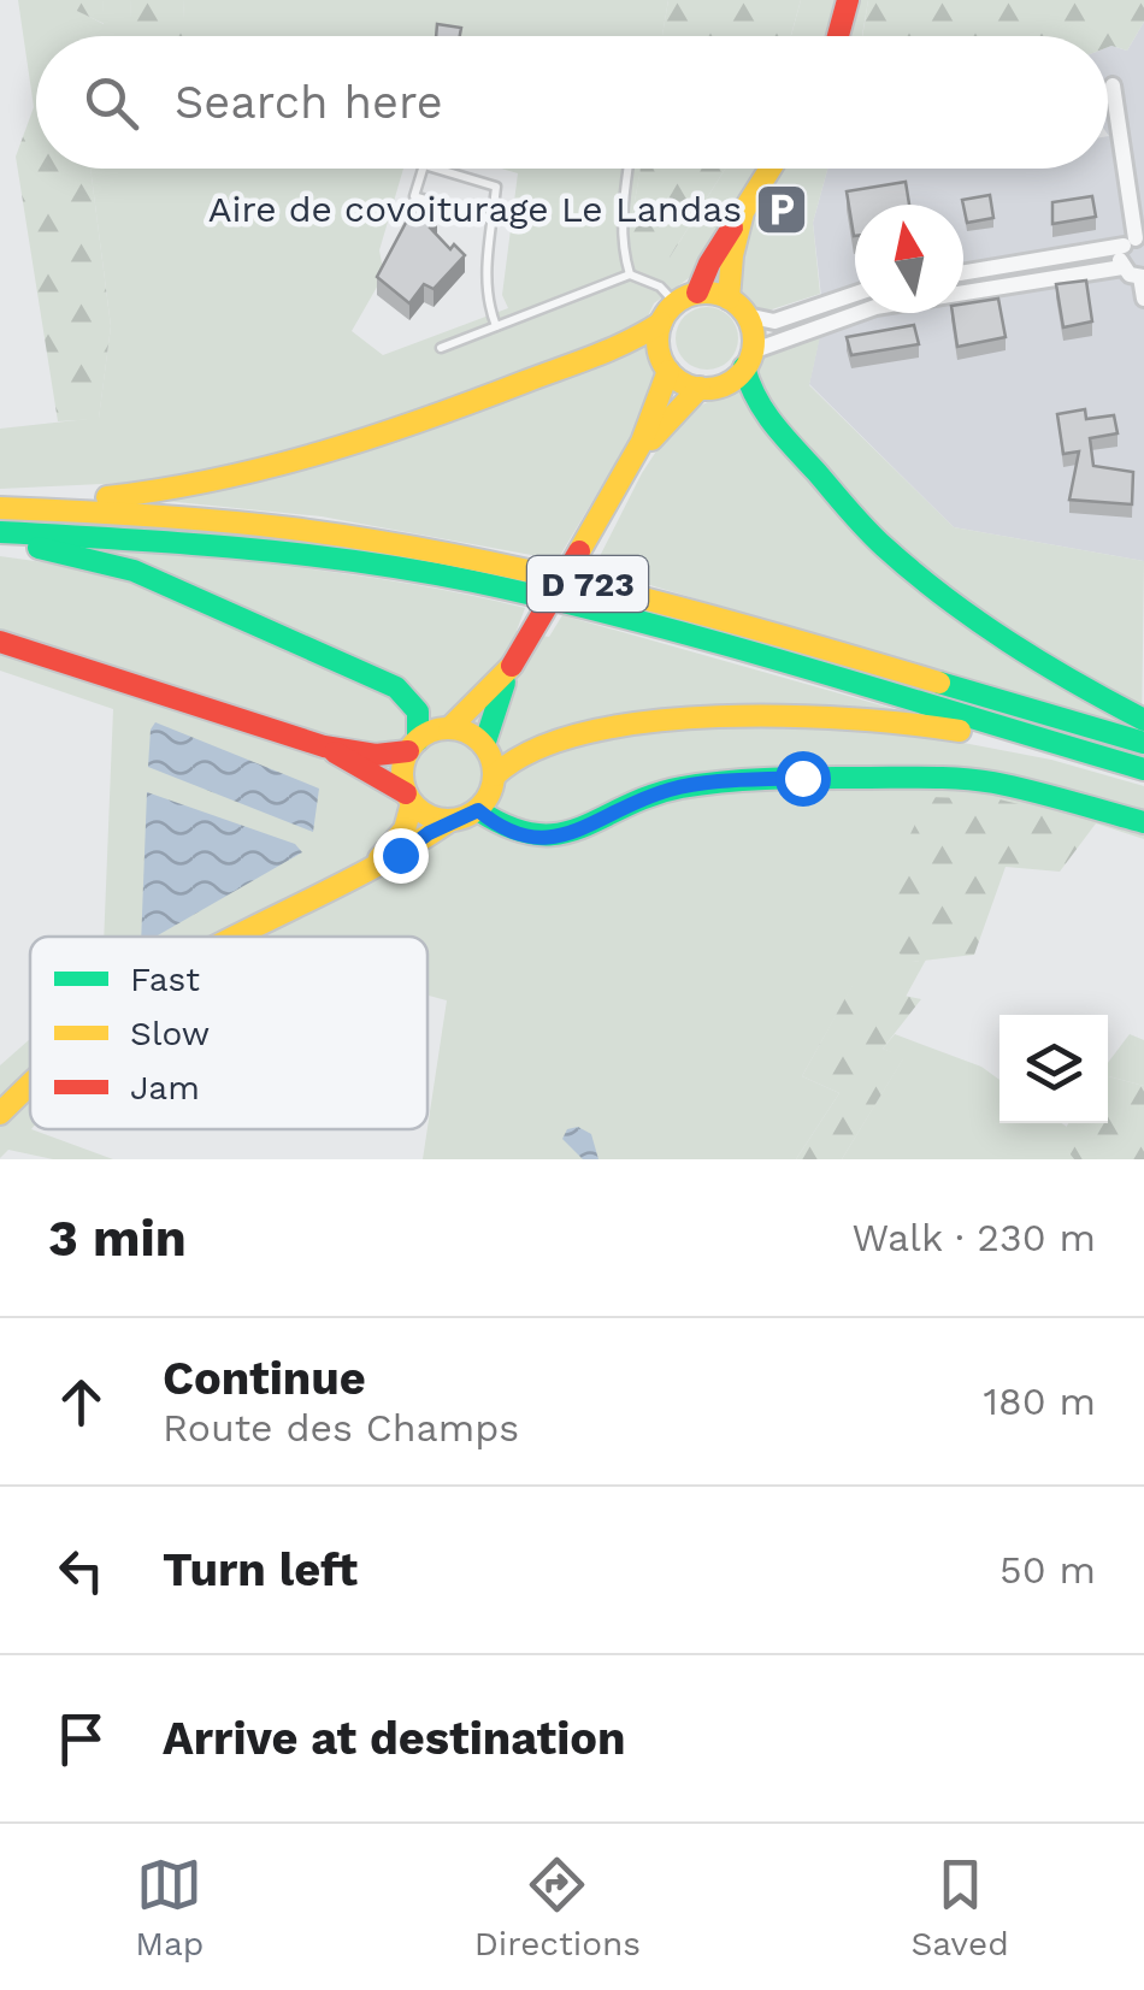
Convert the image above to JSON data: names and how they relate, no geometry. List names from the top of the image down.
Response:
{
  "streets": {
    "main road": ["D 723"]
  },
  "places": {
    "parking": ["Aire de covoiturage Le Landas"]
  },
  "legend": ["Fast", "Slow", "Jam"],
  "north": "top",
  "page": {
    "search": "Search here",
    "heading": ["3 min", "Walk · 230 m"],
    "list": [
      ["Continue", "Route des Champs", "180 m"],
      ["Turn left", "50 m"],
      "Arrive at destination"
    ],
    "nav": ["Map", "Directions", "Saved"]
  }
}
